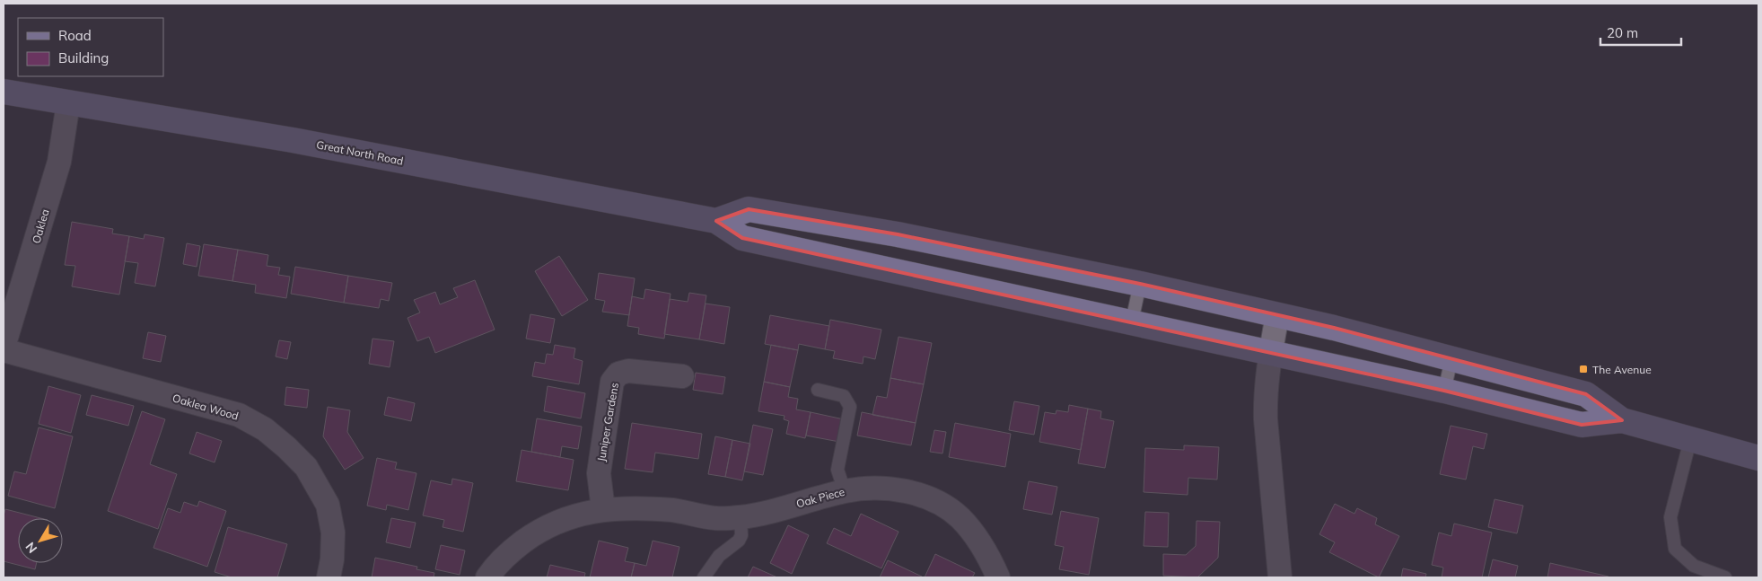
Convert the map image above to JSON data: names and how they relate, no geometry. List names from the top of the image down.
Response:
{
  "streets": {
    "main road": ["Great North Road"],
    "street": [
      "Oaklea",
      "Oaklea Wood",
      "Juniper Gardens",
      "Oak Piece"
    ]
  },
  "crossings": [
    ["Great North Road", "Oaklea"],
    ["Oaklea", "Oaklea Wood"],
    ["Juniper Gardens", "Oak Piece"]
  ],
  "places": {
    "transit": ["The Avenue"]
  },
  "legend": ["Road", "Building"],
  "scale_bar": "20 m",
  "north": "bottom left"
}
